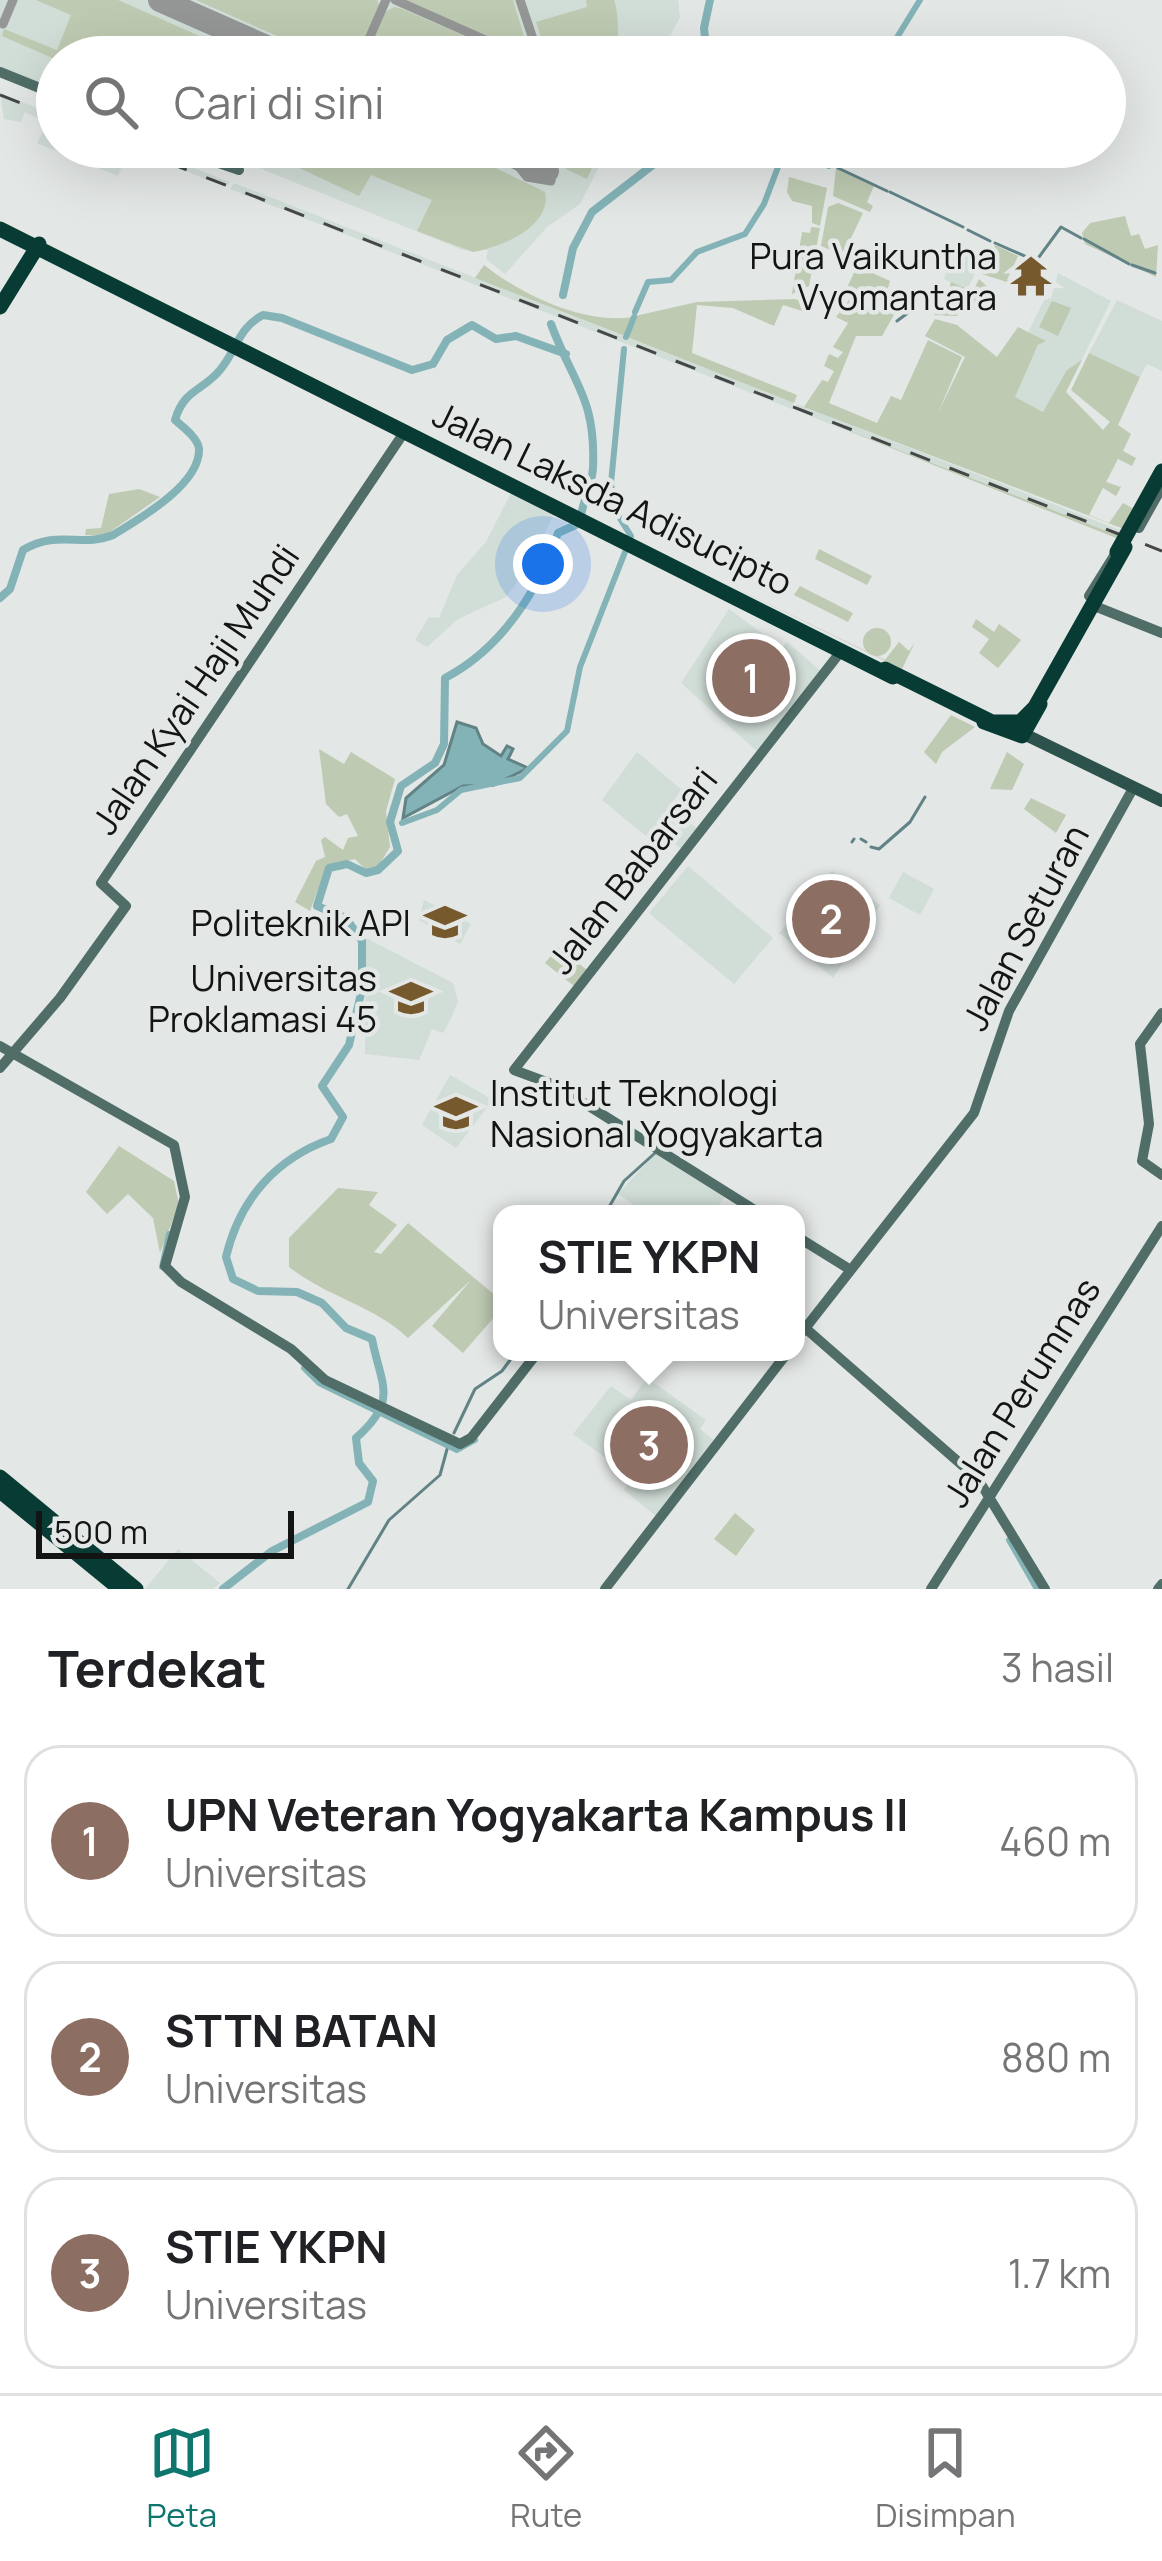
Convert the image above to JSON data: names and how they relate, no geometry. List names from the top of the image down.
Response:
{
  "streets": {
    "highway": ["Jalan Laksda Adisucipto"],
    "street": [
      "Jalan Kyai Haji Muhdi",
      "Jalan Babarsari",
      "Jalan Seturan",
      "Jalan Perumnas"
    ]
  },
  "crossings": [
    ["Jalan Laksda Adisucipto", "Jalan Kyai Haji Muhdi"],
    ["Jalan Laksda Adisucipto", "Jalan Babarsari"],
    ["Jalan Laksda Adisucipto", "Jalan Seturan"]
  ],
  "places": {
    "temple": ["Pura Vaikuntha Vyomantara"],
    "school or university": ["Politeknik API", "Universitas Proklamasi 45", "Institut Teknologi Nasional Yogyakarta"]
  },
  "scale_bar": "500 m",
  "page": {
    "search": "Cari di sini",
    "pins": ["1", "2", "3"],
    "popup": ["STIE YKPN", "Universitas"],
    "scale": "500 m",
    "heading": ["Terdekat", "3 hasil"],
    "list": [
      {
        "mark": "1",
        "name": "UPN Veteran Yogyakarta Kampus II",
        "note": "Universitas",
        "value": "460 m"
      },
      {
        "mark": "2",
        "name": "STTN BATAN",
        "note": "Universitas",
        "value": "880 m"
      },
      {
        "mark": "3",
        "name": "STIE YKPN",
        "note": "Universitas",
        "value": "1.7 km"
      }
    ],
    "nav": ["Peta", "Rute", "Disimpan"]
  }
}
